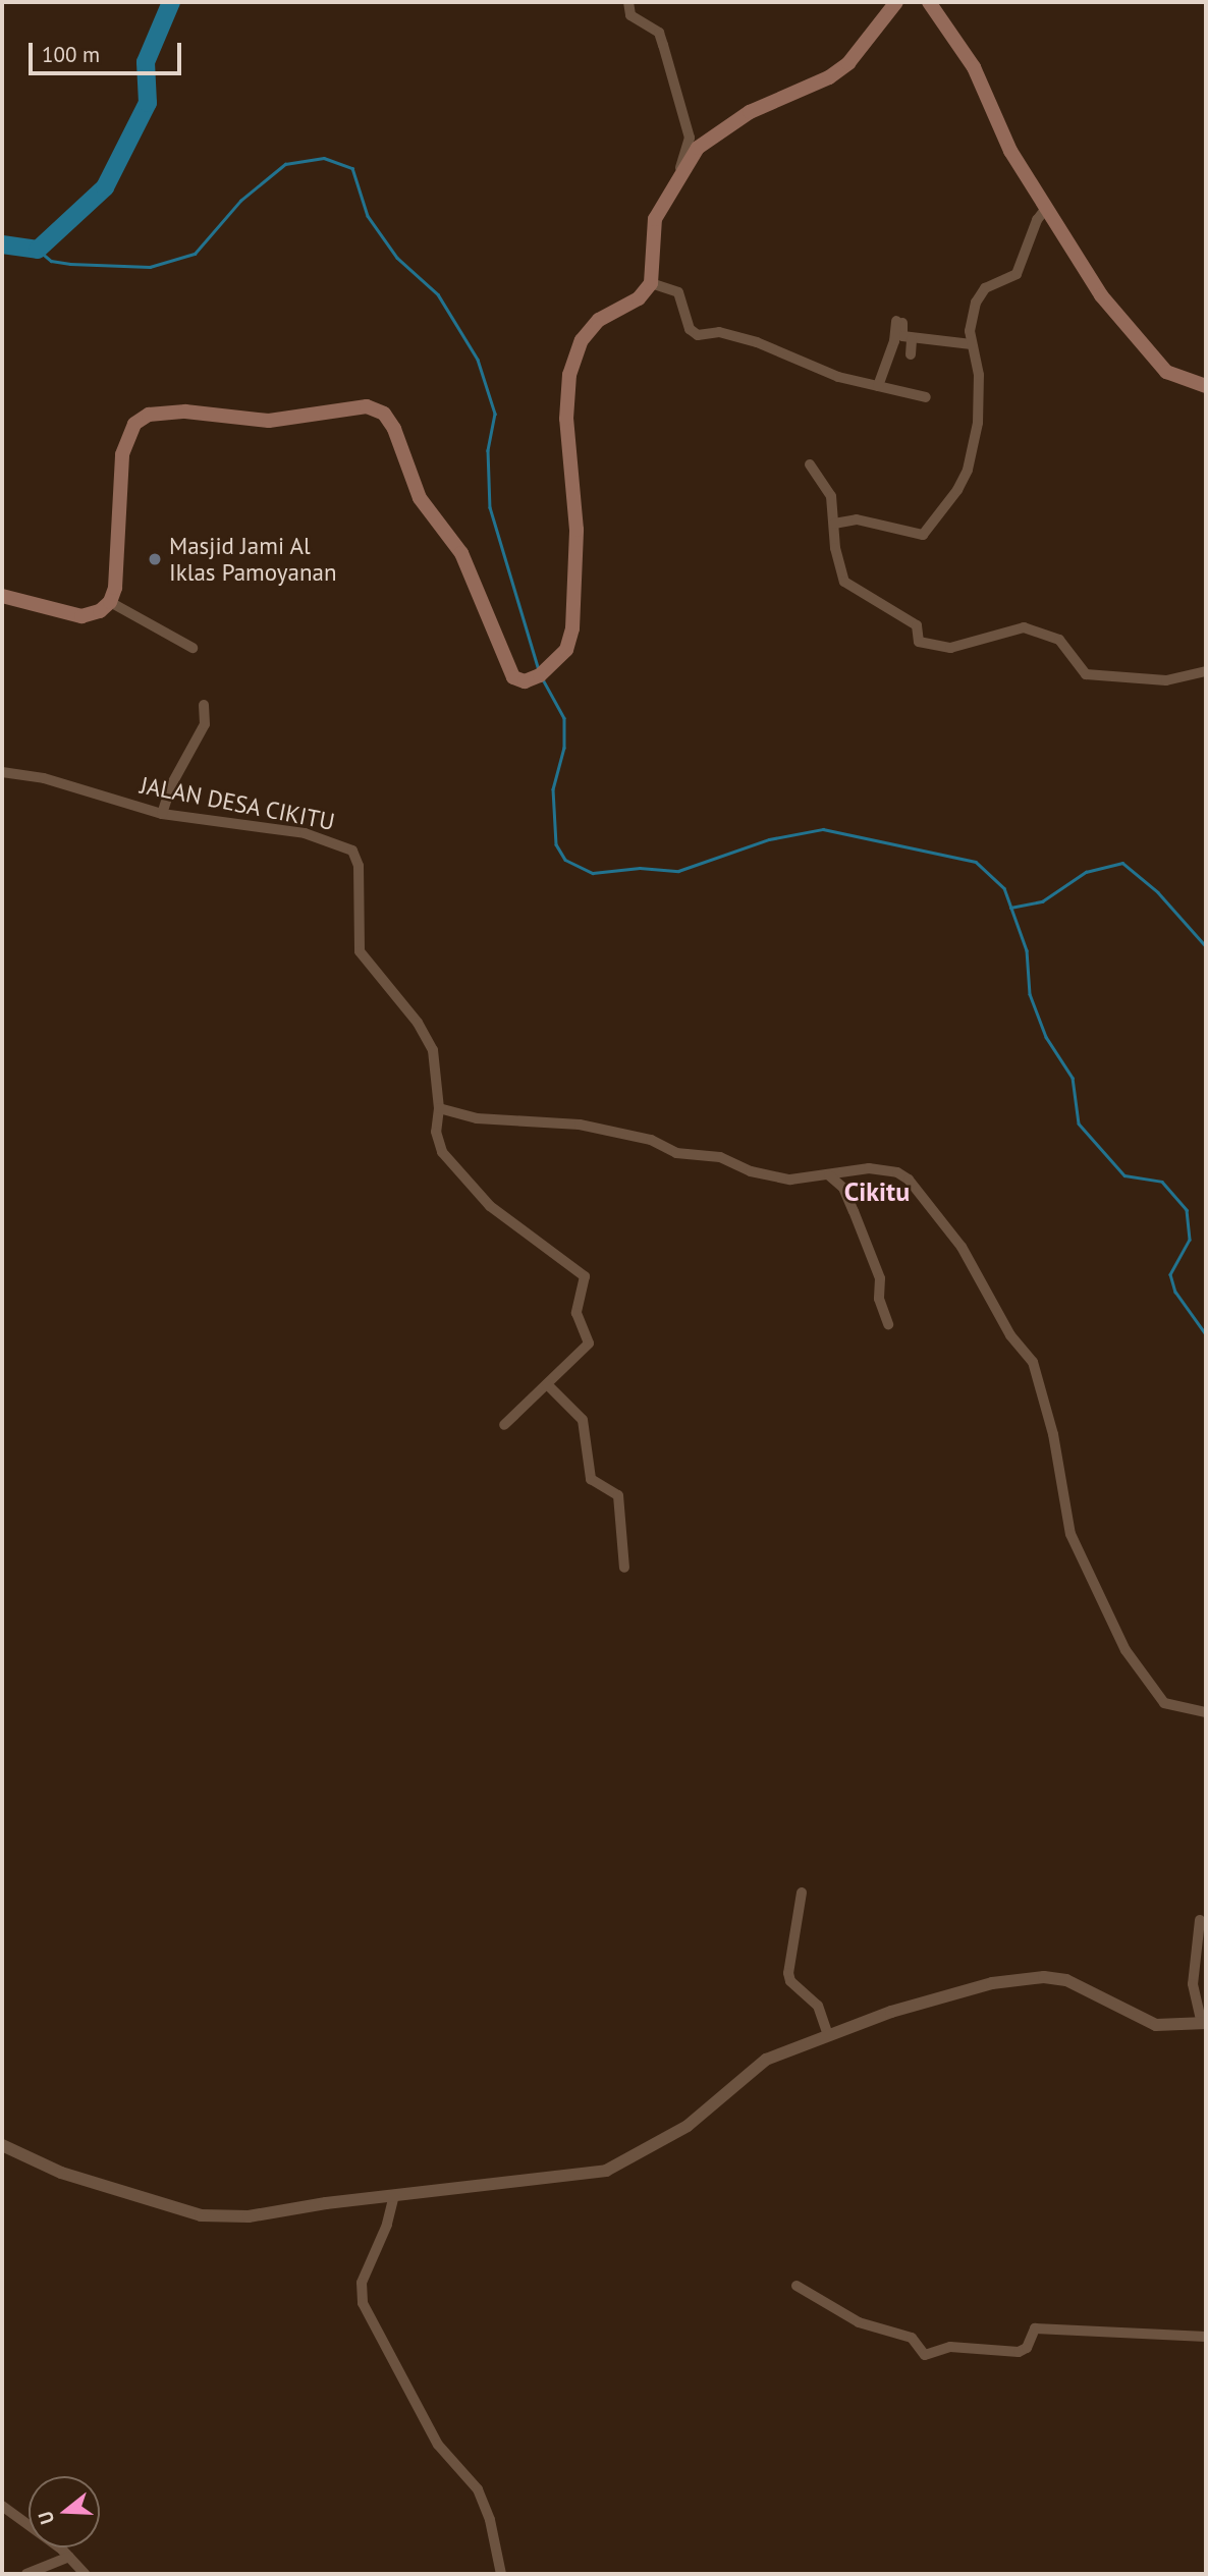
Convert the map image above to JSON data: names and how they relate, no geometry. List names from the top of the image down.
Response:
{
  "streets": {
    "street": ["JALAN DESA CIKITU"]
  },
  "districts": ["Cikitu"],
  "places": ["Masjid Jami Al Iklas Pamoyanan"],
  "scale_bar": "100 m",
  "north": "left"
}
